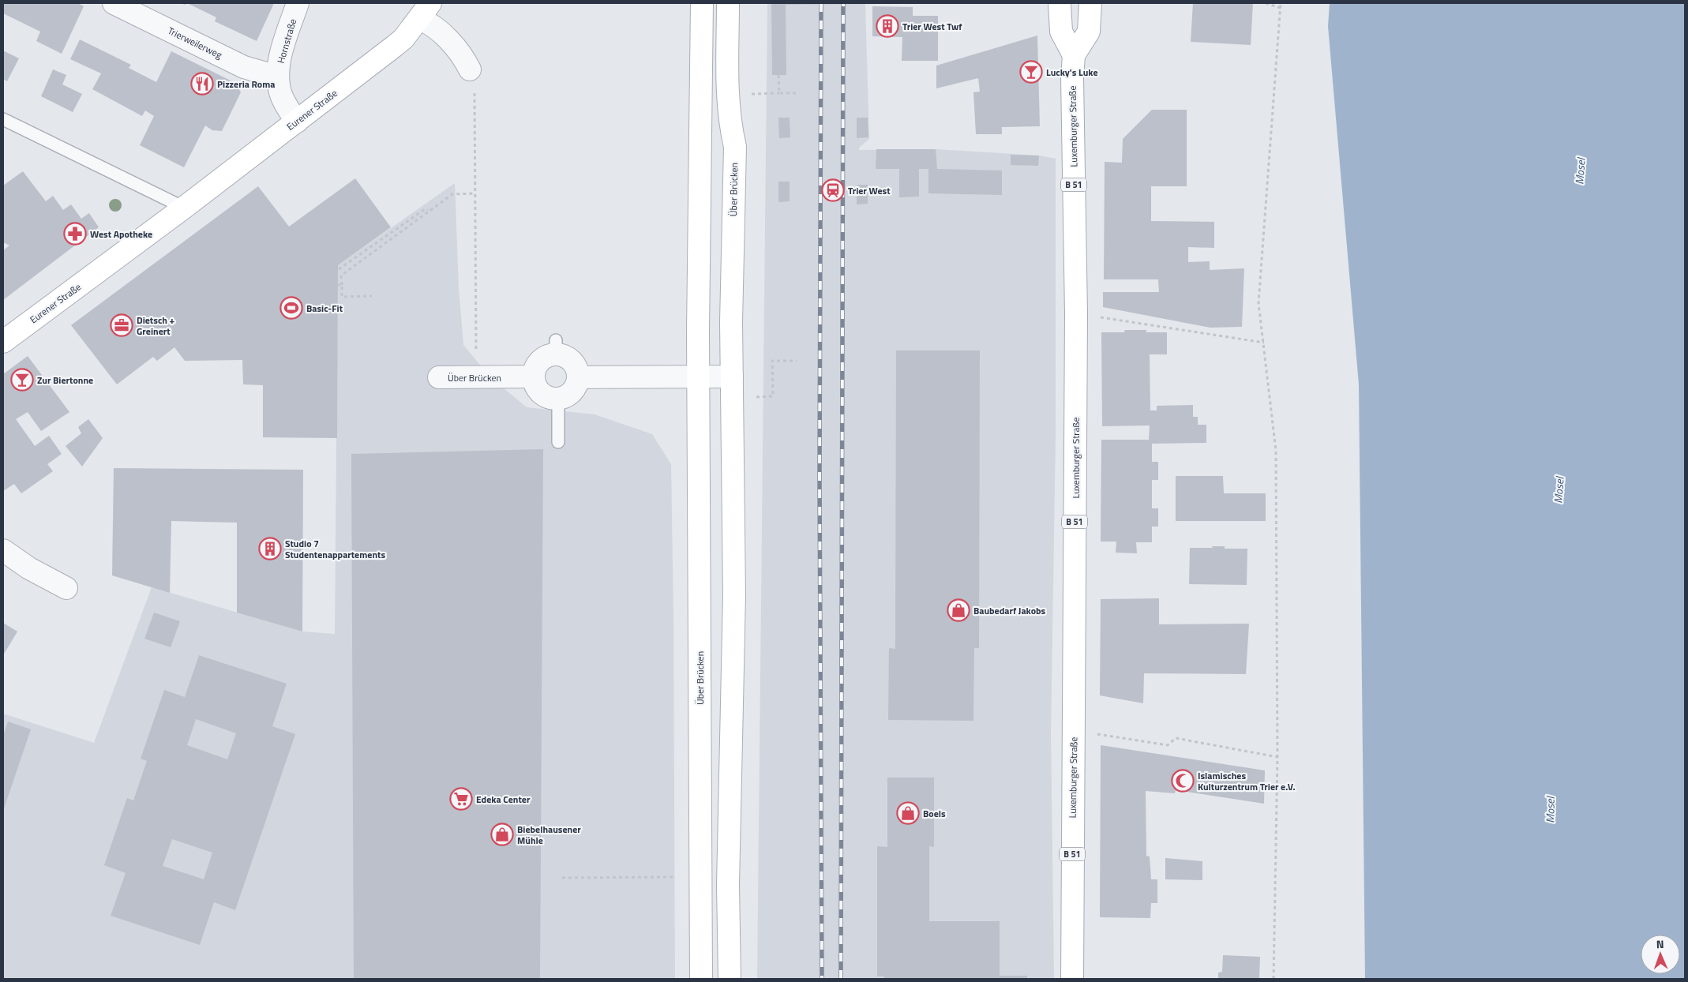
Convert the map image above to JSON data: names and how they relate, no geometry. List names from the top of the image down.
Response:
{
  "streets": {
    "street": [
      "Hornstraße",
      "Trierweilerweg",
      "Eurener Straße",
      "Luxemburger Straße",
      "B 51",
      "Über Brücken"
    ]
  },
  "crossings": [
    ["Hornstraße", "Trierweilerweg"],
    ["Hornstraße", "Eurener Straße"]
  ],
  "water": ["Mosel"],
  "places": {
    "building": ["Trier West Twf", "Studio 7 Studentenappartements"],
    "bar": ["Lucky's Luke", "Zur Biertonne"],
    "restaurant": ["Pizzeria Roma"],
    "station": ["Trier West"],
    "pharmacy": ["West Apotheke"],
    "sports": ["Basic-Fit"],
    "office": ["Dietsch + Greinert"],
    "shop": ["Baubedarf Jakobs", "Boels", "Biebelhausener Mühle"],
    "mosque": ["Islamisches Kulturzentrum Trier e.V."],
    "supermarket": ["Edeka Center"]
  },
  "north": "top"
}
